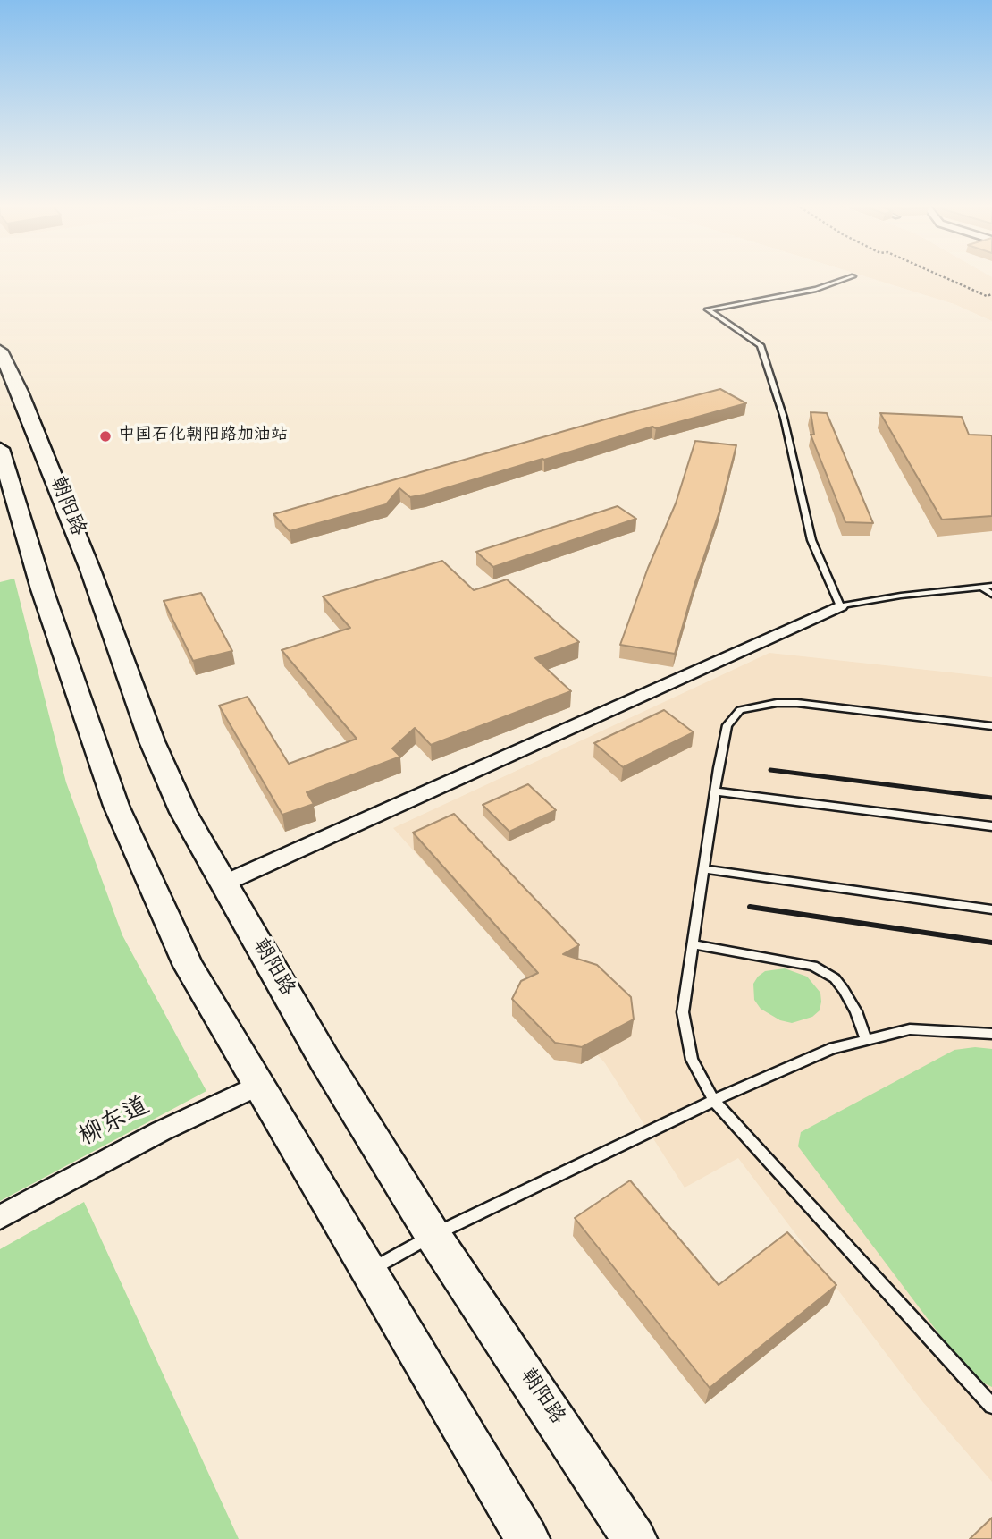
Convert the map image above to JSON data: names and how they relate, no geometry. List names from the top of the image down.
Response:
{
  "streets": {
    "main road": ["朝阳路"],
    "street": ["柳东道"]
  },
  "places": ["中国石化朝阳路加油站"]
}
